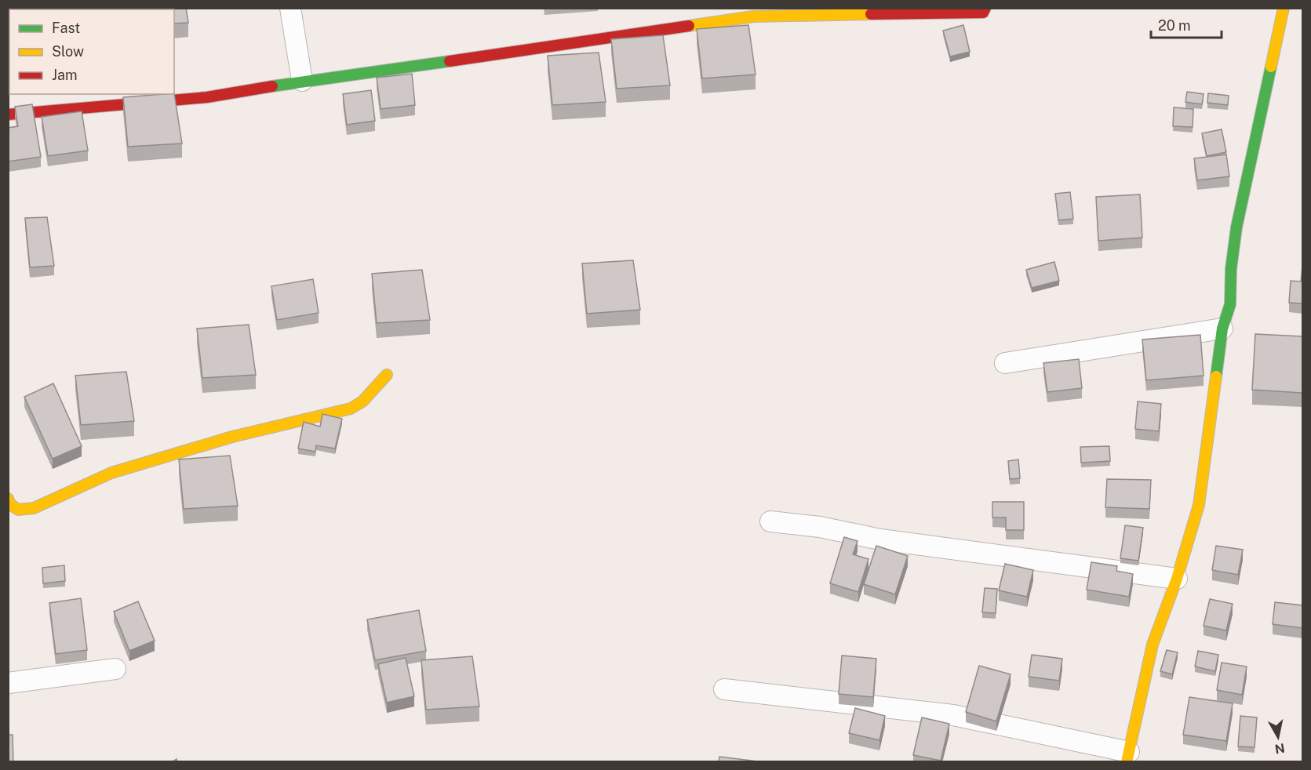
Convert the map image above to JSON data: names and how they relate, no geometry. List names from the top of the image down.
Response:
{
  "legend": ["Fast", "Slow", "Jam"],
  "scale_bar": "20 m",
  "north": "bottom"
}
